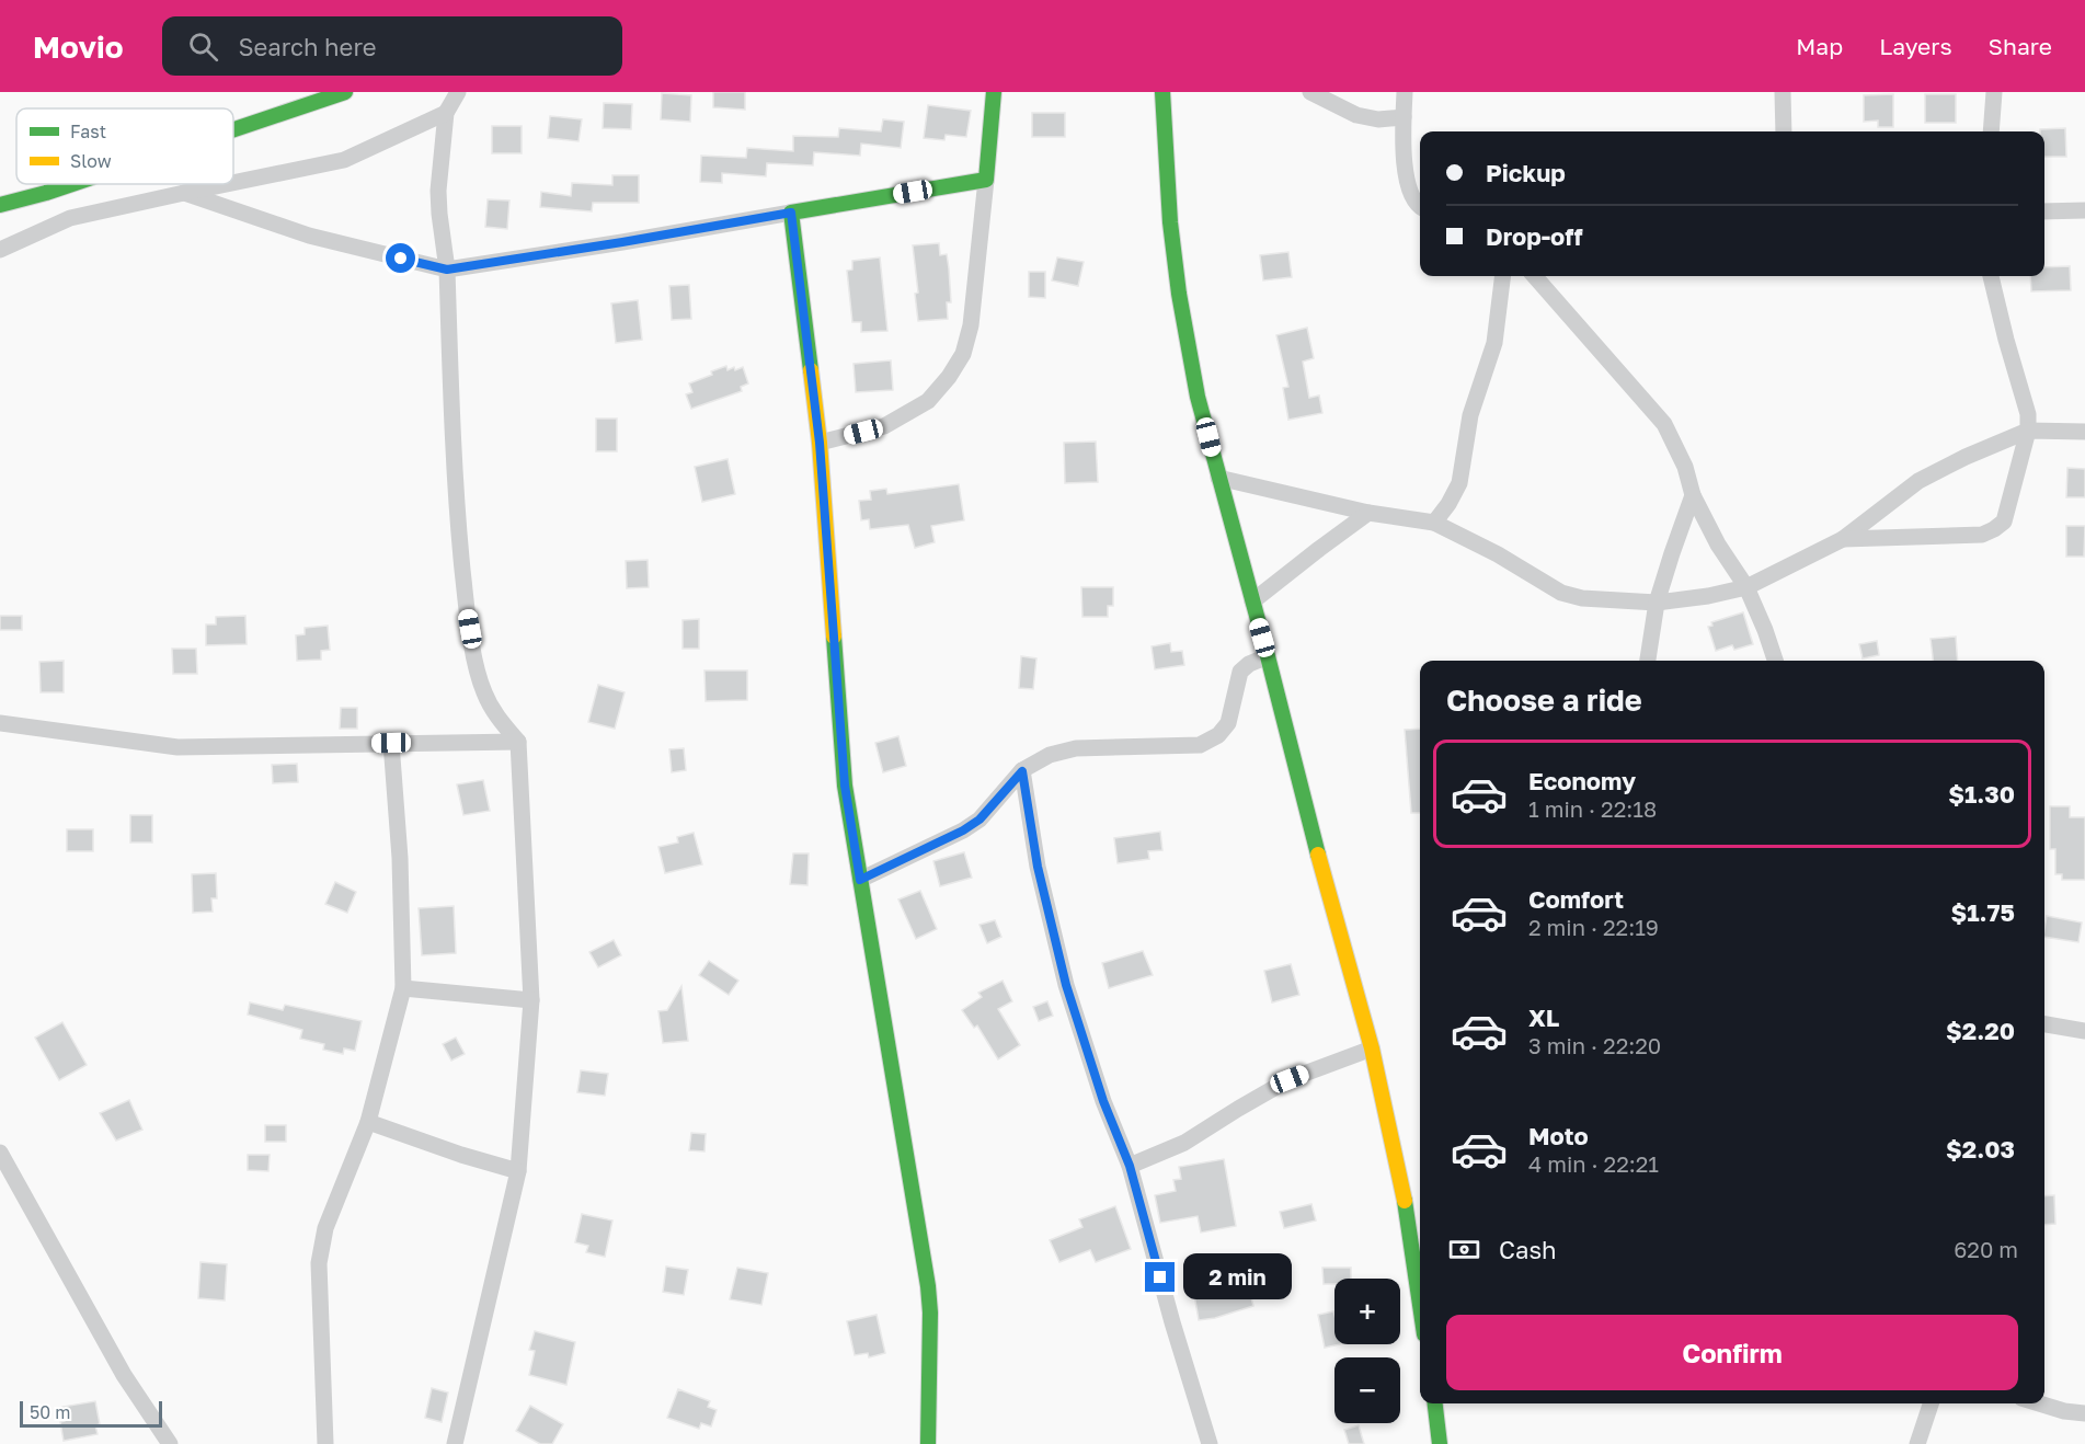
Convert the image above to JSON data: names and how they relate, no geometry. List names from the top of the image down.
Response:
{
  "legend": ["Fast", "Slow"],
  "scale_bar": "50 m",
  "page": {
    "header": "Movio",
    "search": "Search here",
    "nav": ["Map", "Layers", "Share"],
    "banner": ["Pickup", "Drop-off"],
    "heading": "Choose a ride",
    "list": [
      {
        "name": "Economy",
        "note": "1 min · 22:18",
        "value": "$1.30"
      },
      {
        "name": "Comfort",
        "note": "2 min · 22:19",
        "value": "$1.75"
      },
      {
        "name": "XL",
        "note": "3 min · 22:20",
        "value": "$2.20"
      },
      {
        "name": "Moto",
        "note": "4 min · 22:21",
        "value": "$2.03"
      }
    ],
    "pay": ["Cash", "620 m"],
    "bubble": "2 min",
    "map_buttons": ["+", "−"],
    "buttons": "Confirm",
    "scale": "50 m"
  }
}
